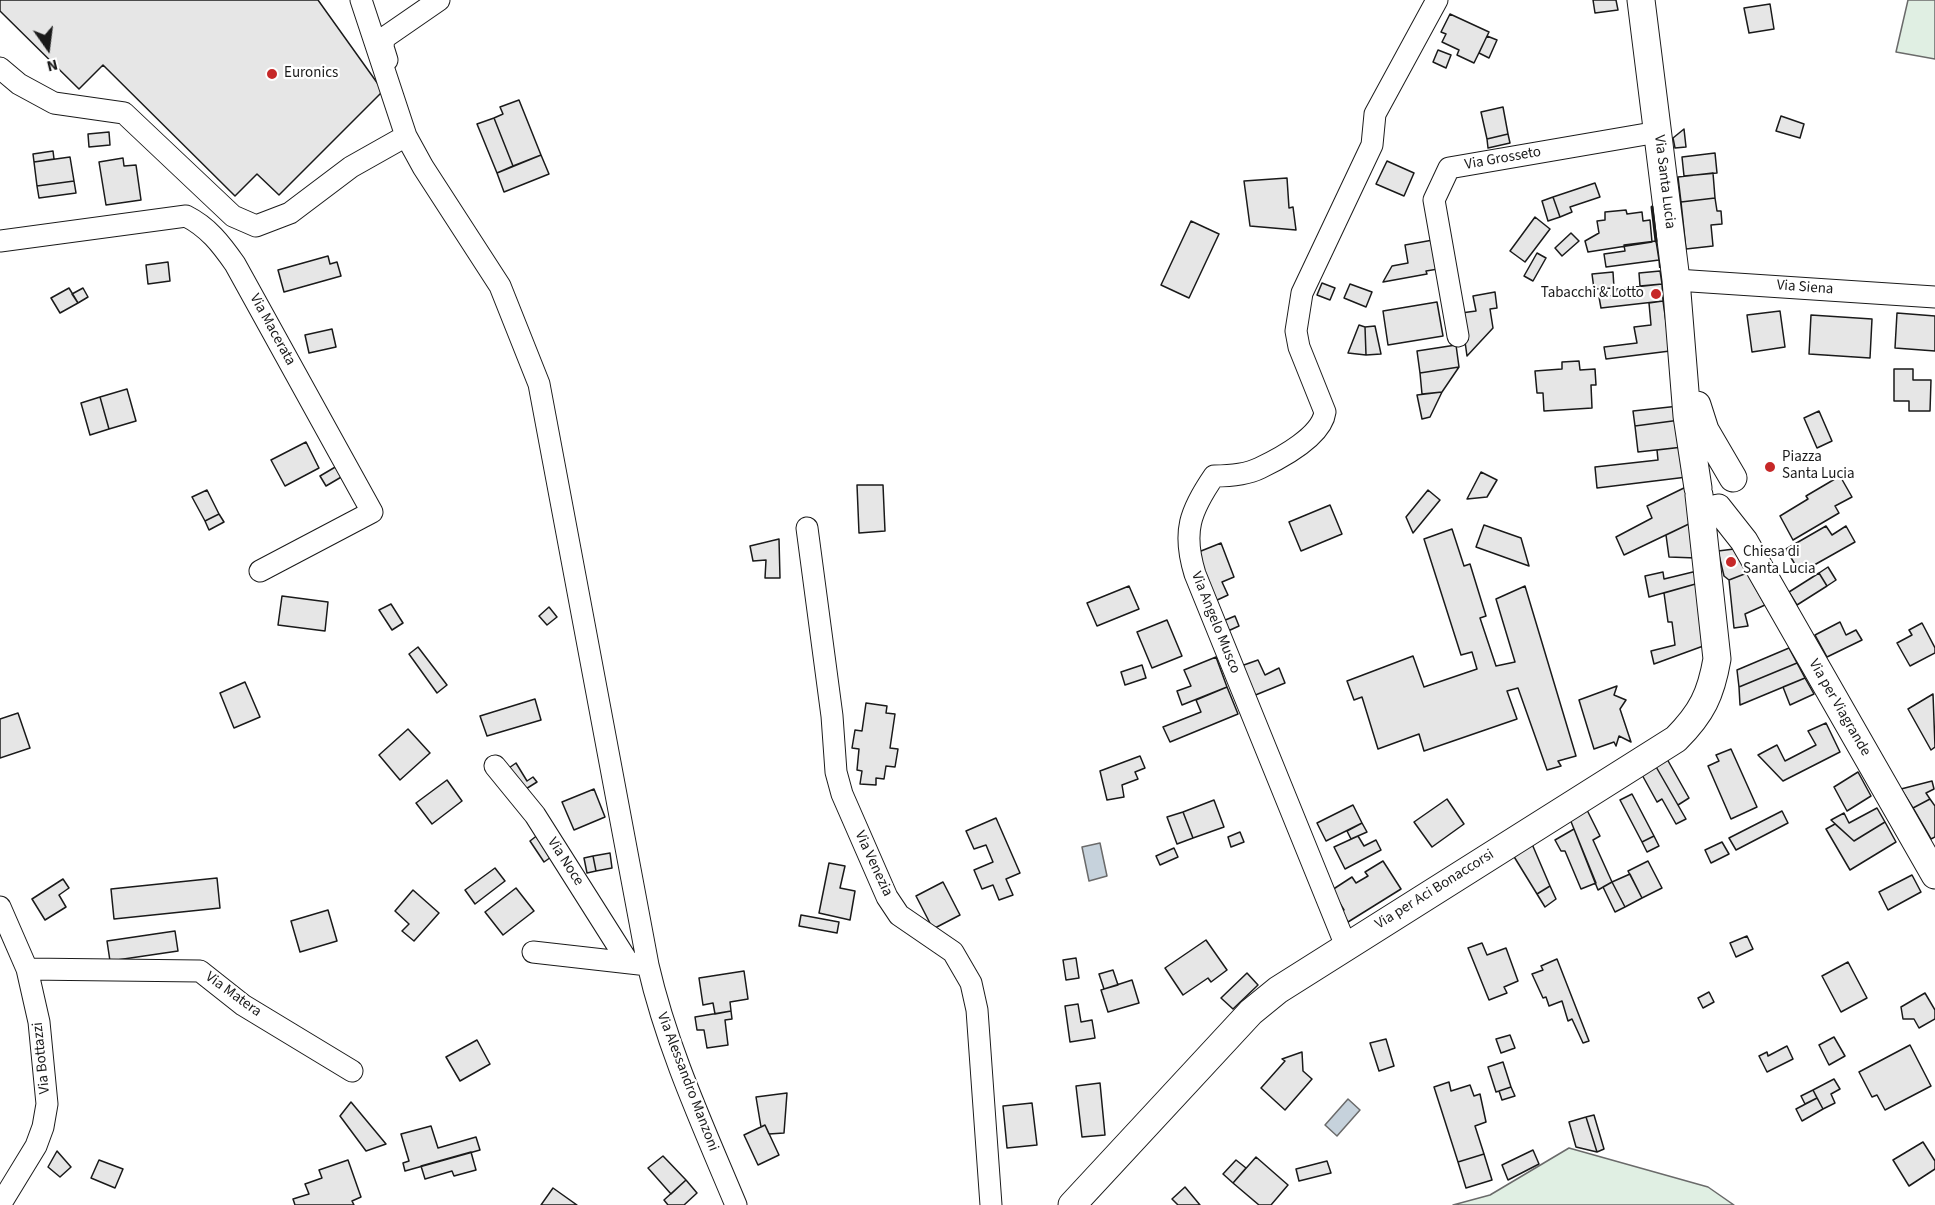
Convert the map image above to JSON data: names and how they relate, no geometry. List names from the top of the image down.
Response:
{
  "streets": {
    "main road": ["Via Santa Lucia", "Via per Viagrande", "Via per Aci Bonaccorsi"],
    "street": [
      "Via Grosseto",
      "Via Siena",
      "Via Macerata",
      "Via Angelo Musco",
      "Via Noce",
      "Via Venezia",
      "Via Matera",
      "Via Bottazzi",
      "Via Alessandro Manzoni"
    ]
  },
  "crossings": [
    ["Via Grosseto", "Via Santa Lucia"],
    ["Via Santa Lucia", "Via Siena"],
    ["Via Santa Lucia", "Via per Viagrande"],
    ["Via Angelo Musco", "Via per Aci Bonaccorsi"],
    ["Via per Viagrande", "Via per Aci Bonaccorsi"],
    ["Via Noce", "Via Alessandro Manzoni"],
    ["Via Matera", "Via Bottazzi"]
  ],
  "places": [
    "Euronics",
    "Tabacchi & Lotto",
    "Piazza Santa Lucia",
    "Chiesa di Santa Lucia"
  ],
  "north": "bottom"
}
